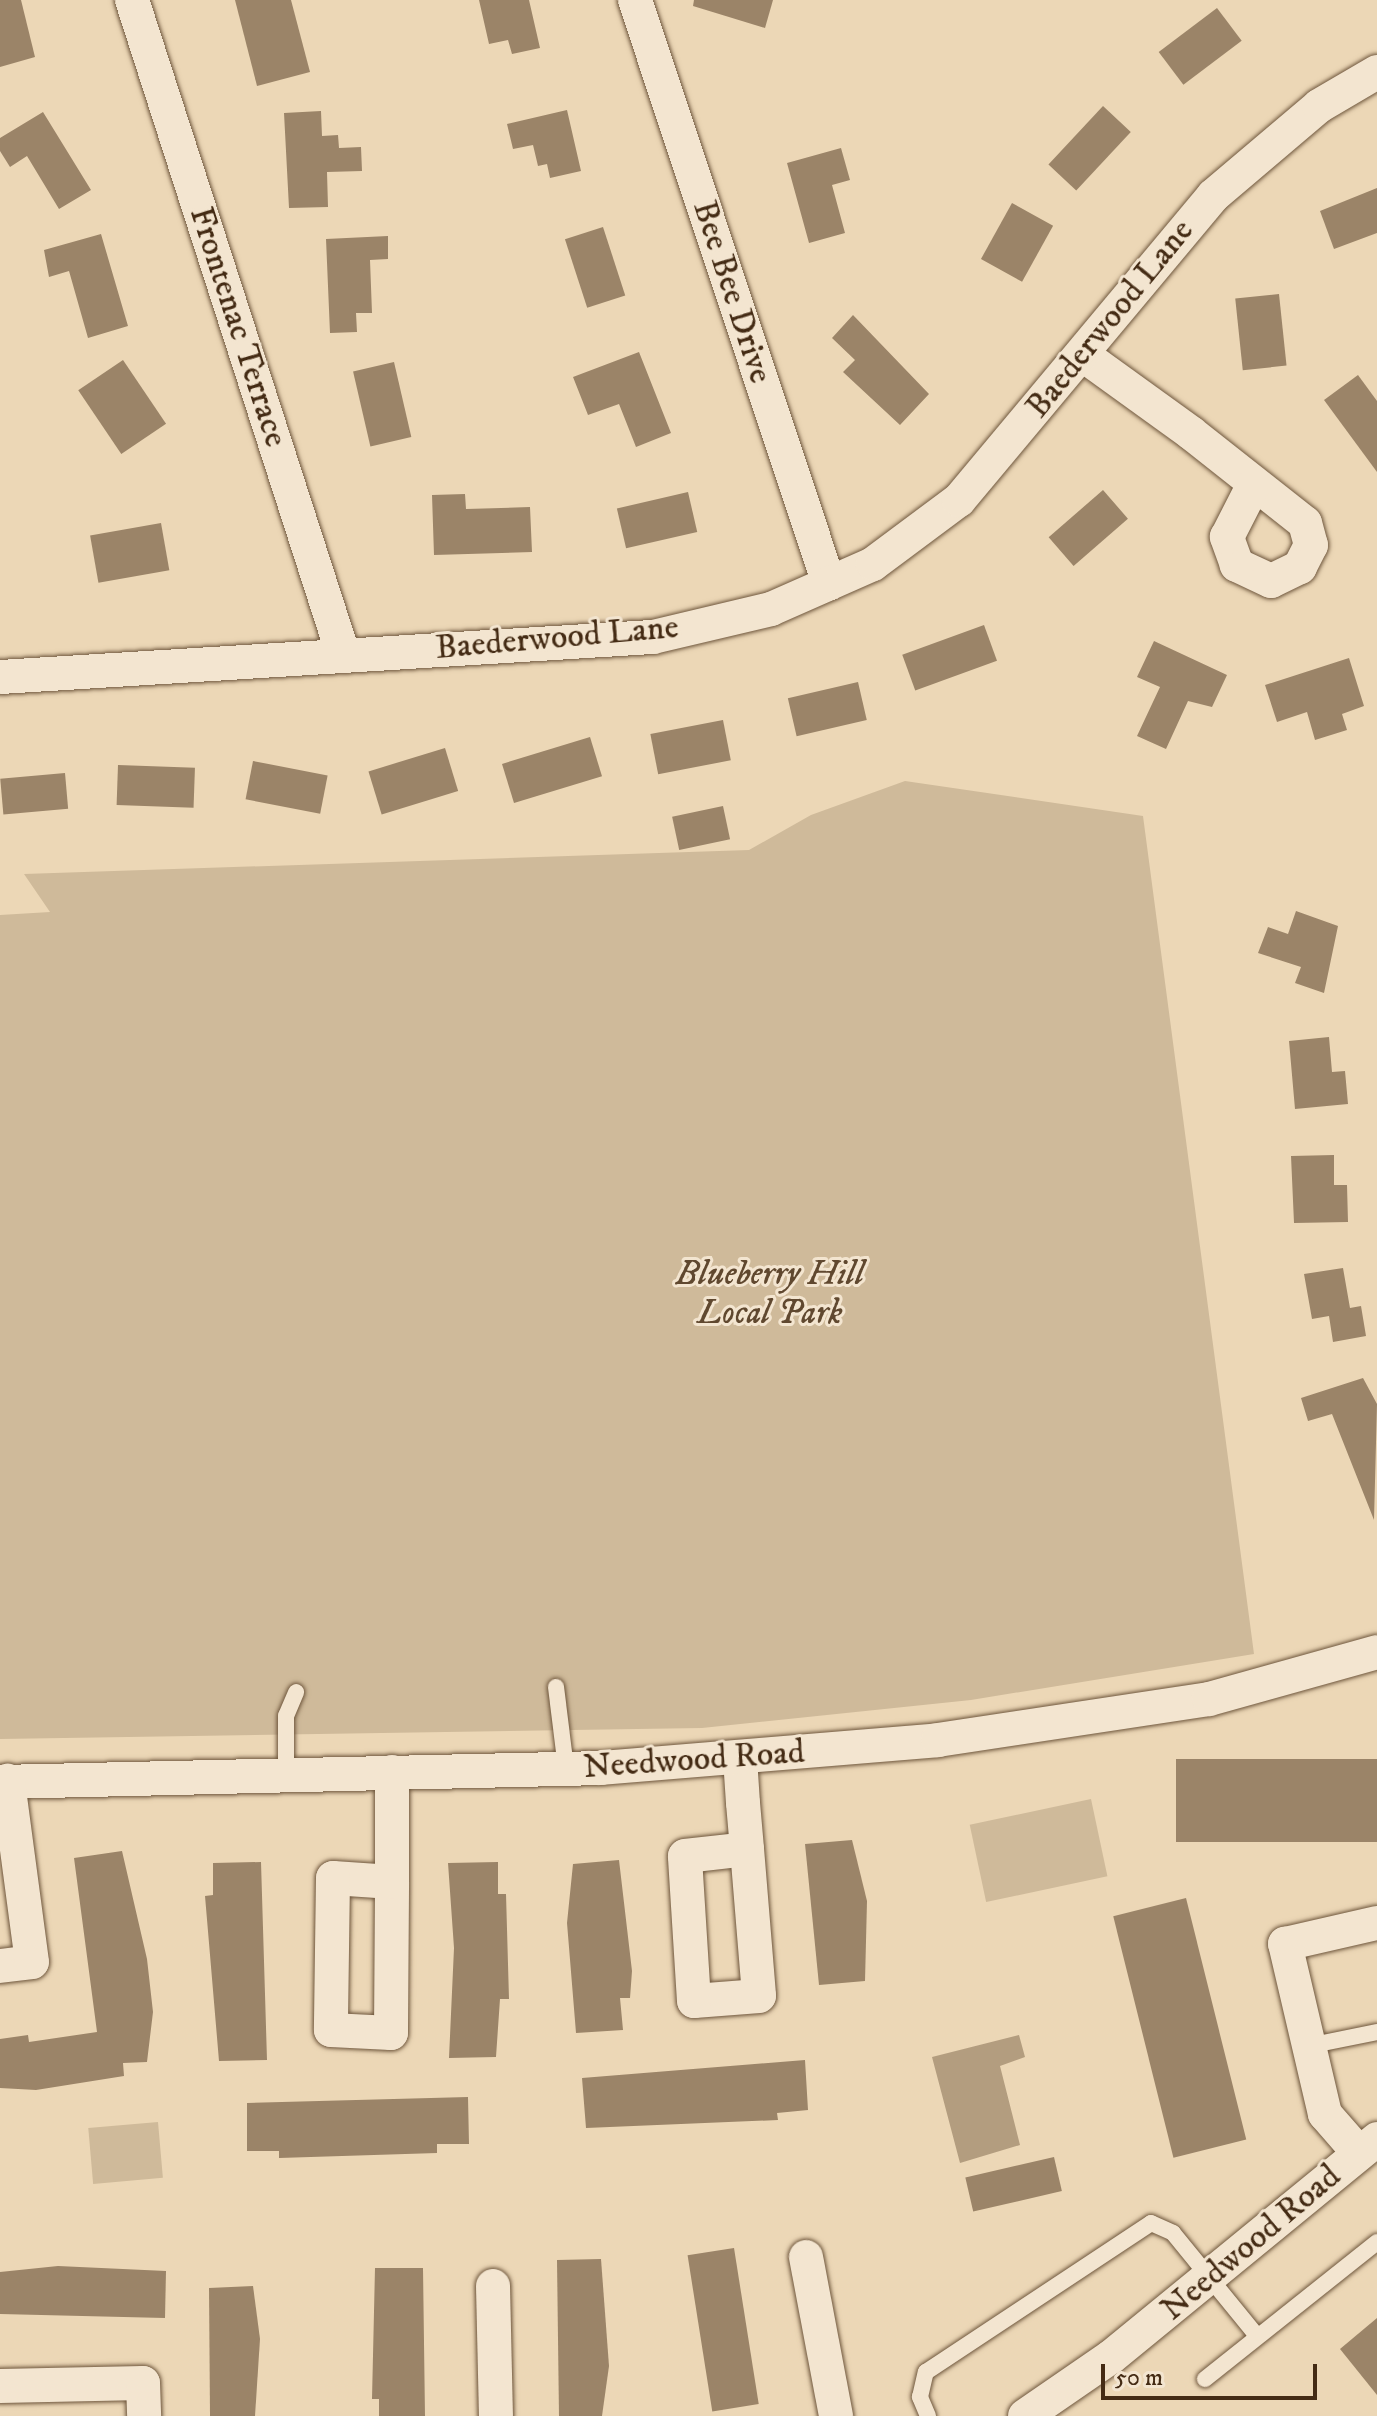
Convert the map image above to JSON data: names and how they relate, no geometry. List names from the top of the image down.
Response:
{
  "streets": {
    "street": [
      "Bee Bee Drive",
      "Baederwood Lane",
      "Frontenac Terrace",
      "Needwood Road"
    ]
  },
  "crossings": [
    ["Bee Bee Drive", "Baederwood Lane"],
    ["Baederwood Lane", "Frontenac Terrace"]
  ],
  "parks": ["Blueberry Hill Local Park"],
  "scale_bar": "50 m"
}
